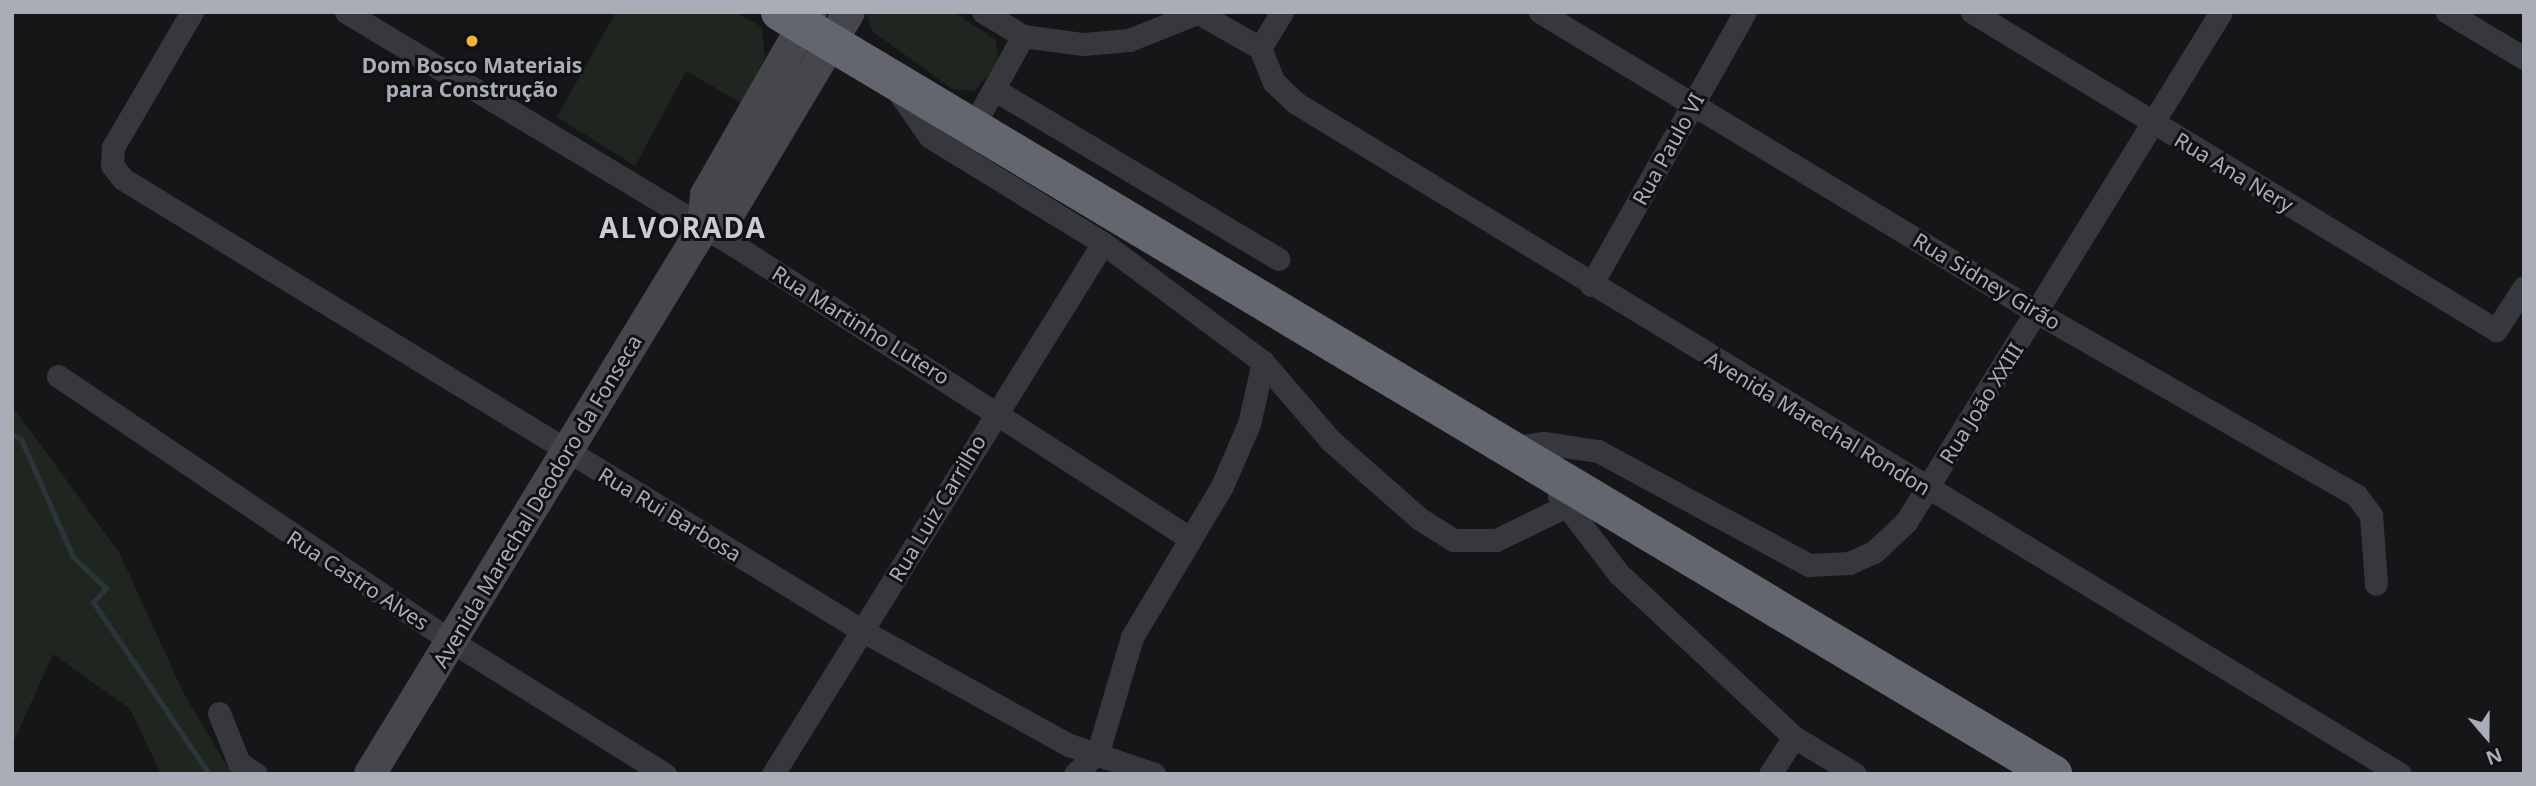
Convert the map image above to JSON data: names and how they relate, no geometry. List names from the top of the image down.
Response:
{
  "streets": {
    "main road": ["Avenida Marechal Deodoro da Fonseca"],
    "street": [
      "Rua Paulo VI",
      "Rua Ana Nery",
      "Rua Sidney Girão",
      "Rua Martinho Lutero",
      "Rua João XXIII",
      "Avenida Marechal Rondon",
      "Rua Luiz Carrilho",
      "Rua Rui Barbosa",
      "Rua Castro Alves"
    ]
  },
  "crossings": [
    ["Rua Paulo VI", "Rua Sidney Girão"],
    ["Rua Paulo VI", "Avenida Marechal Rondon"],
    ["Rua Ana Nery", "Rua João XXIII"],
    ["Rua Sidney Girão", "Rua João XXIII"],
    ["Rua Martinho Lutero", "Avenida Marechal Deodoro da Fonseca"],
    ["Rua Martinho Lutero", "Rua Luiz Carrilho"],
    ["Rua João XXIII", "Avenida Marechal Rondon"],
    ["Avenida Marechal Deodoro da Fonseca", "Rua Rui Barbosa"],
    ["Avenida Marechal Deodoro da Fonseca", "Rua Castro Alves"],
    ["Rua Luiz Carrilho", "Rua Rui Barbosa"]
  ],
  "districts": ["ALVORADA"],
  "places": ["Dom Bosco Materiais para Construção"],
  "north": "bottom"
}
